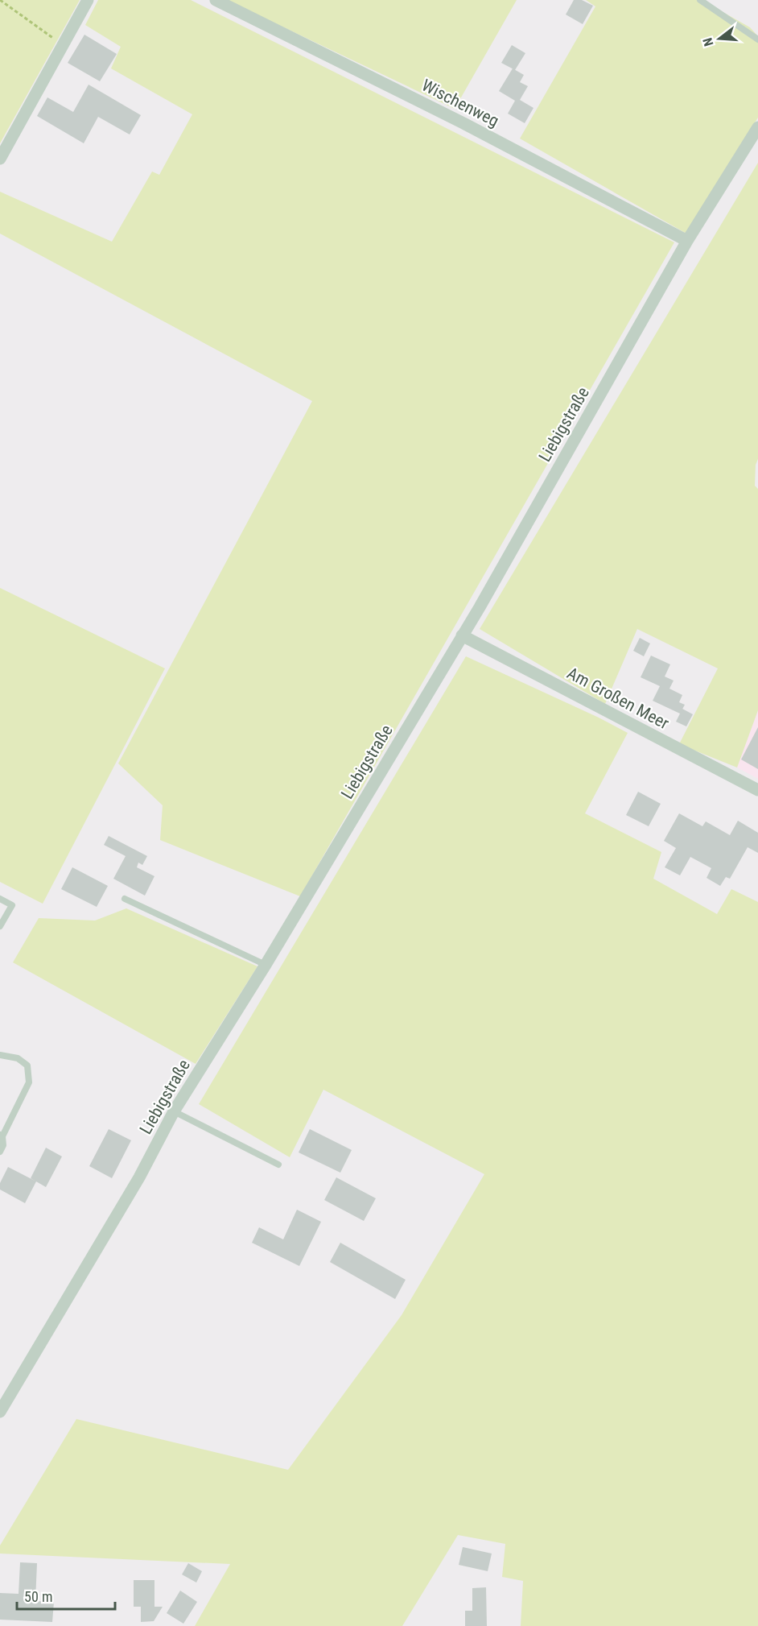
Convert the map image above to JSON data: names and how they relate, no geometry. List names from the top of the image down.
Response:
{
  "streets": {
    "street": ["Wischenweg", "Liebigstraße", "Am Großen Meer"]
  },
  "crossings": [
    ["Wischenweg", "Liebigstraße"],
    ["Liebigstraße", "Am Großen Meer"]
  ],
  "scale_bar": "50 m",
  "north": "left"
}
